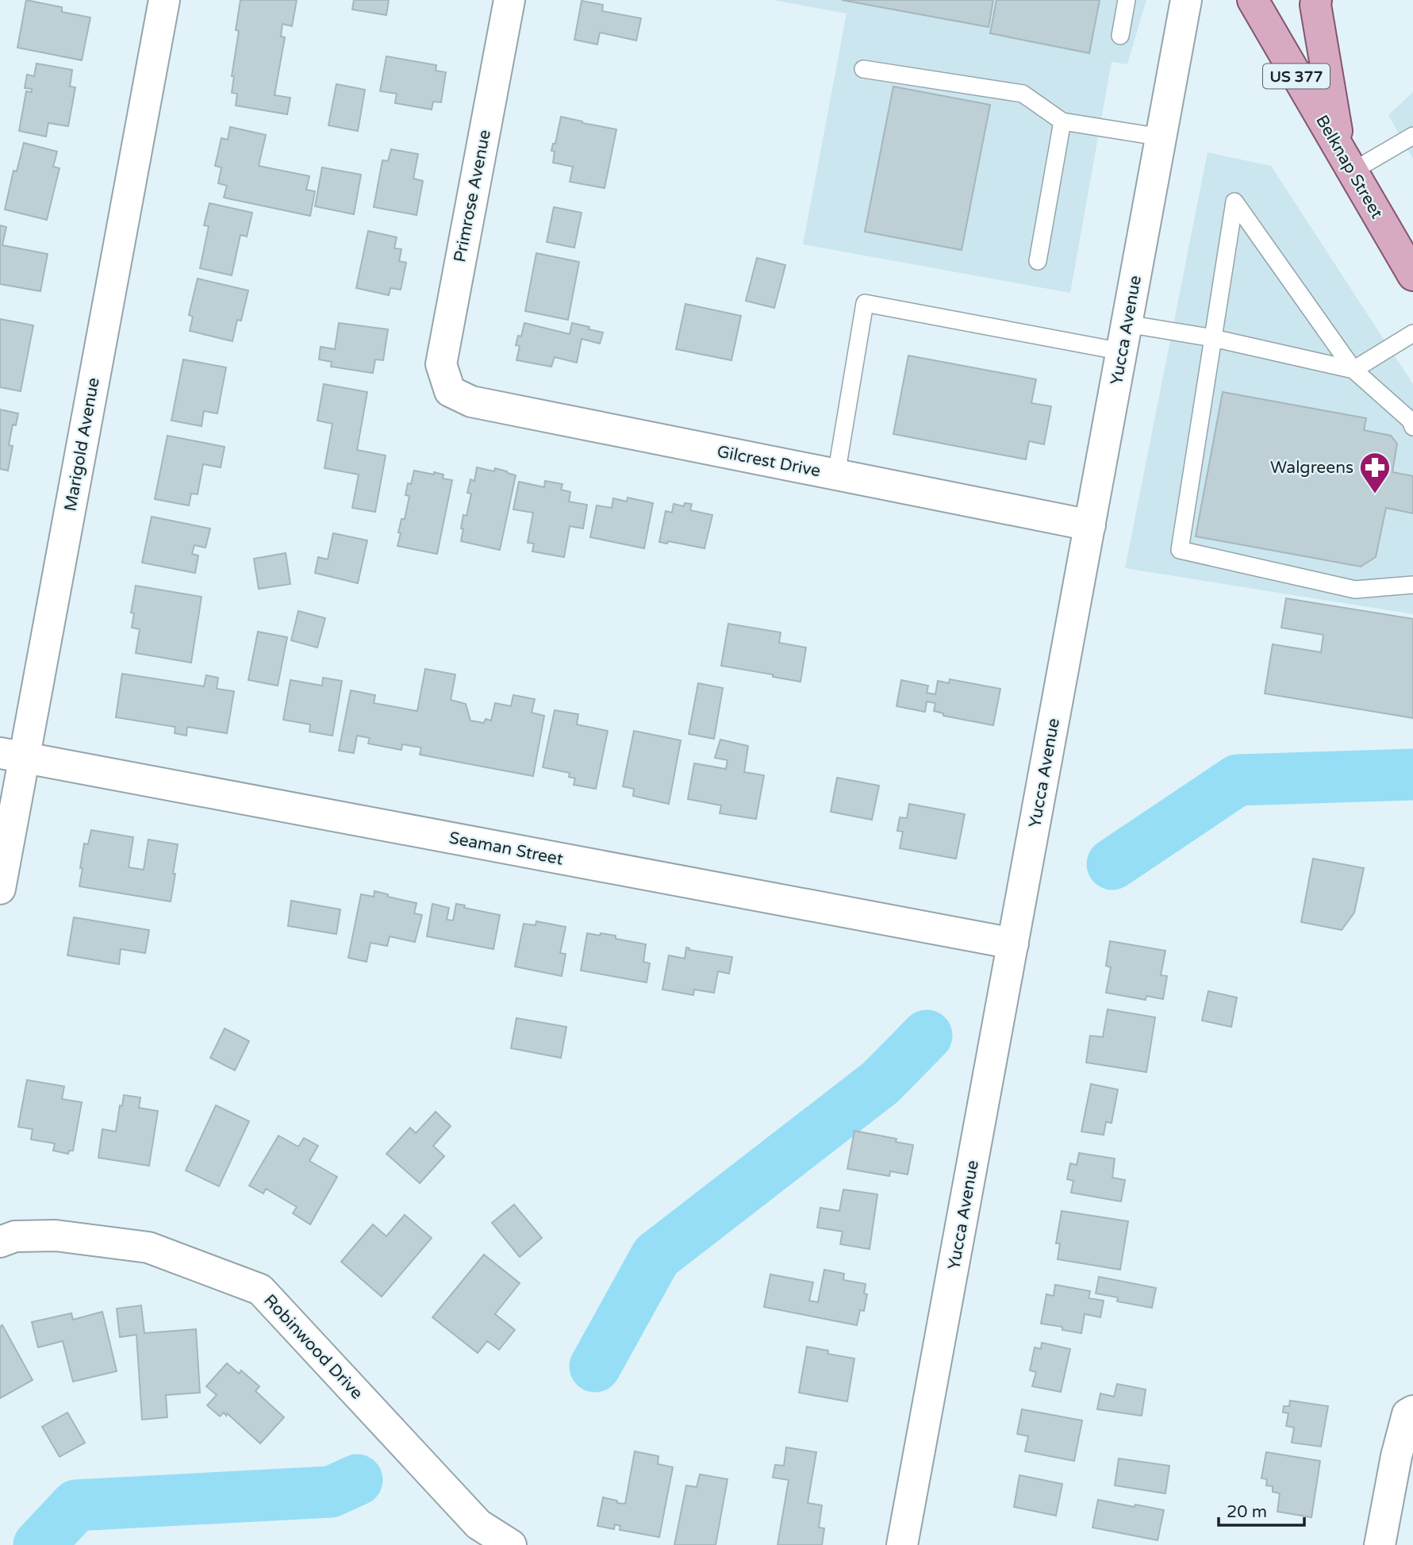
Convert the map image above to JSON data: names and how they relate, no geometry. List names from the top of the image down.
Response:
{
  "streets": {
    "main road": ["US 377", "Belknap Street"],
    "street": [
      "Primrose Avenue",
      "Yucca Avenue",
      "Marigold Avenue",
      "Gilcrest Drive",
      "Seaman Street",
      "Robinwood Drive"
    ]
  },
  "crossings": [
    ["Primrose Avenue", "Gilcrest Drive"],
    ["Yucca Avenue", "Gilcrest Drive"],
    ["Yucca Avenue", "Seaman Street"],
    ["Marigold Avenue", "Seaman Street"]
  ],
  "places": {
    "pharmacy": ["Walgreens"]
  },
  "scale_bar": "20 m"
}
